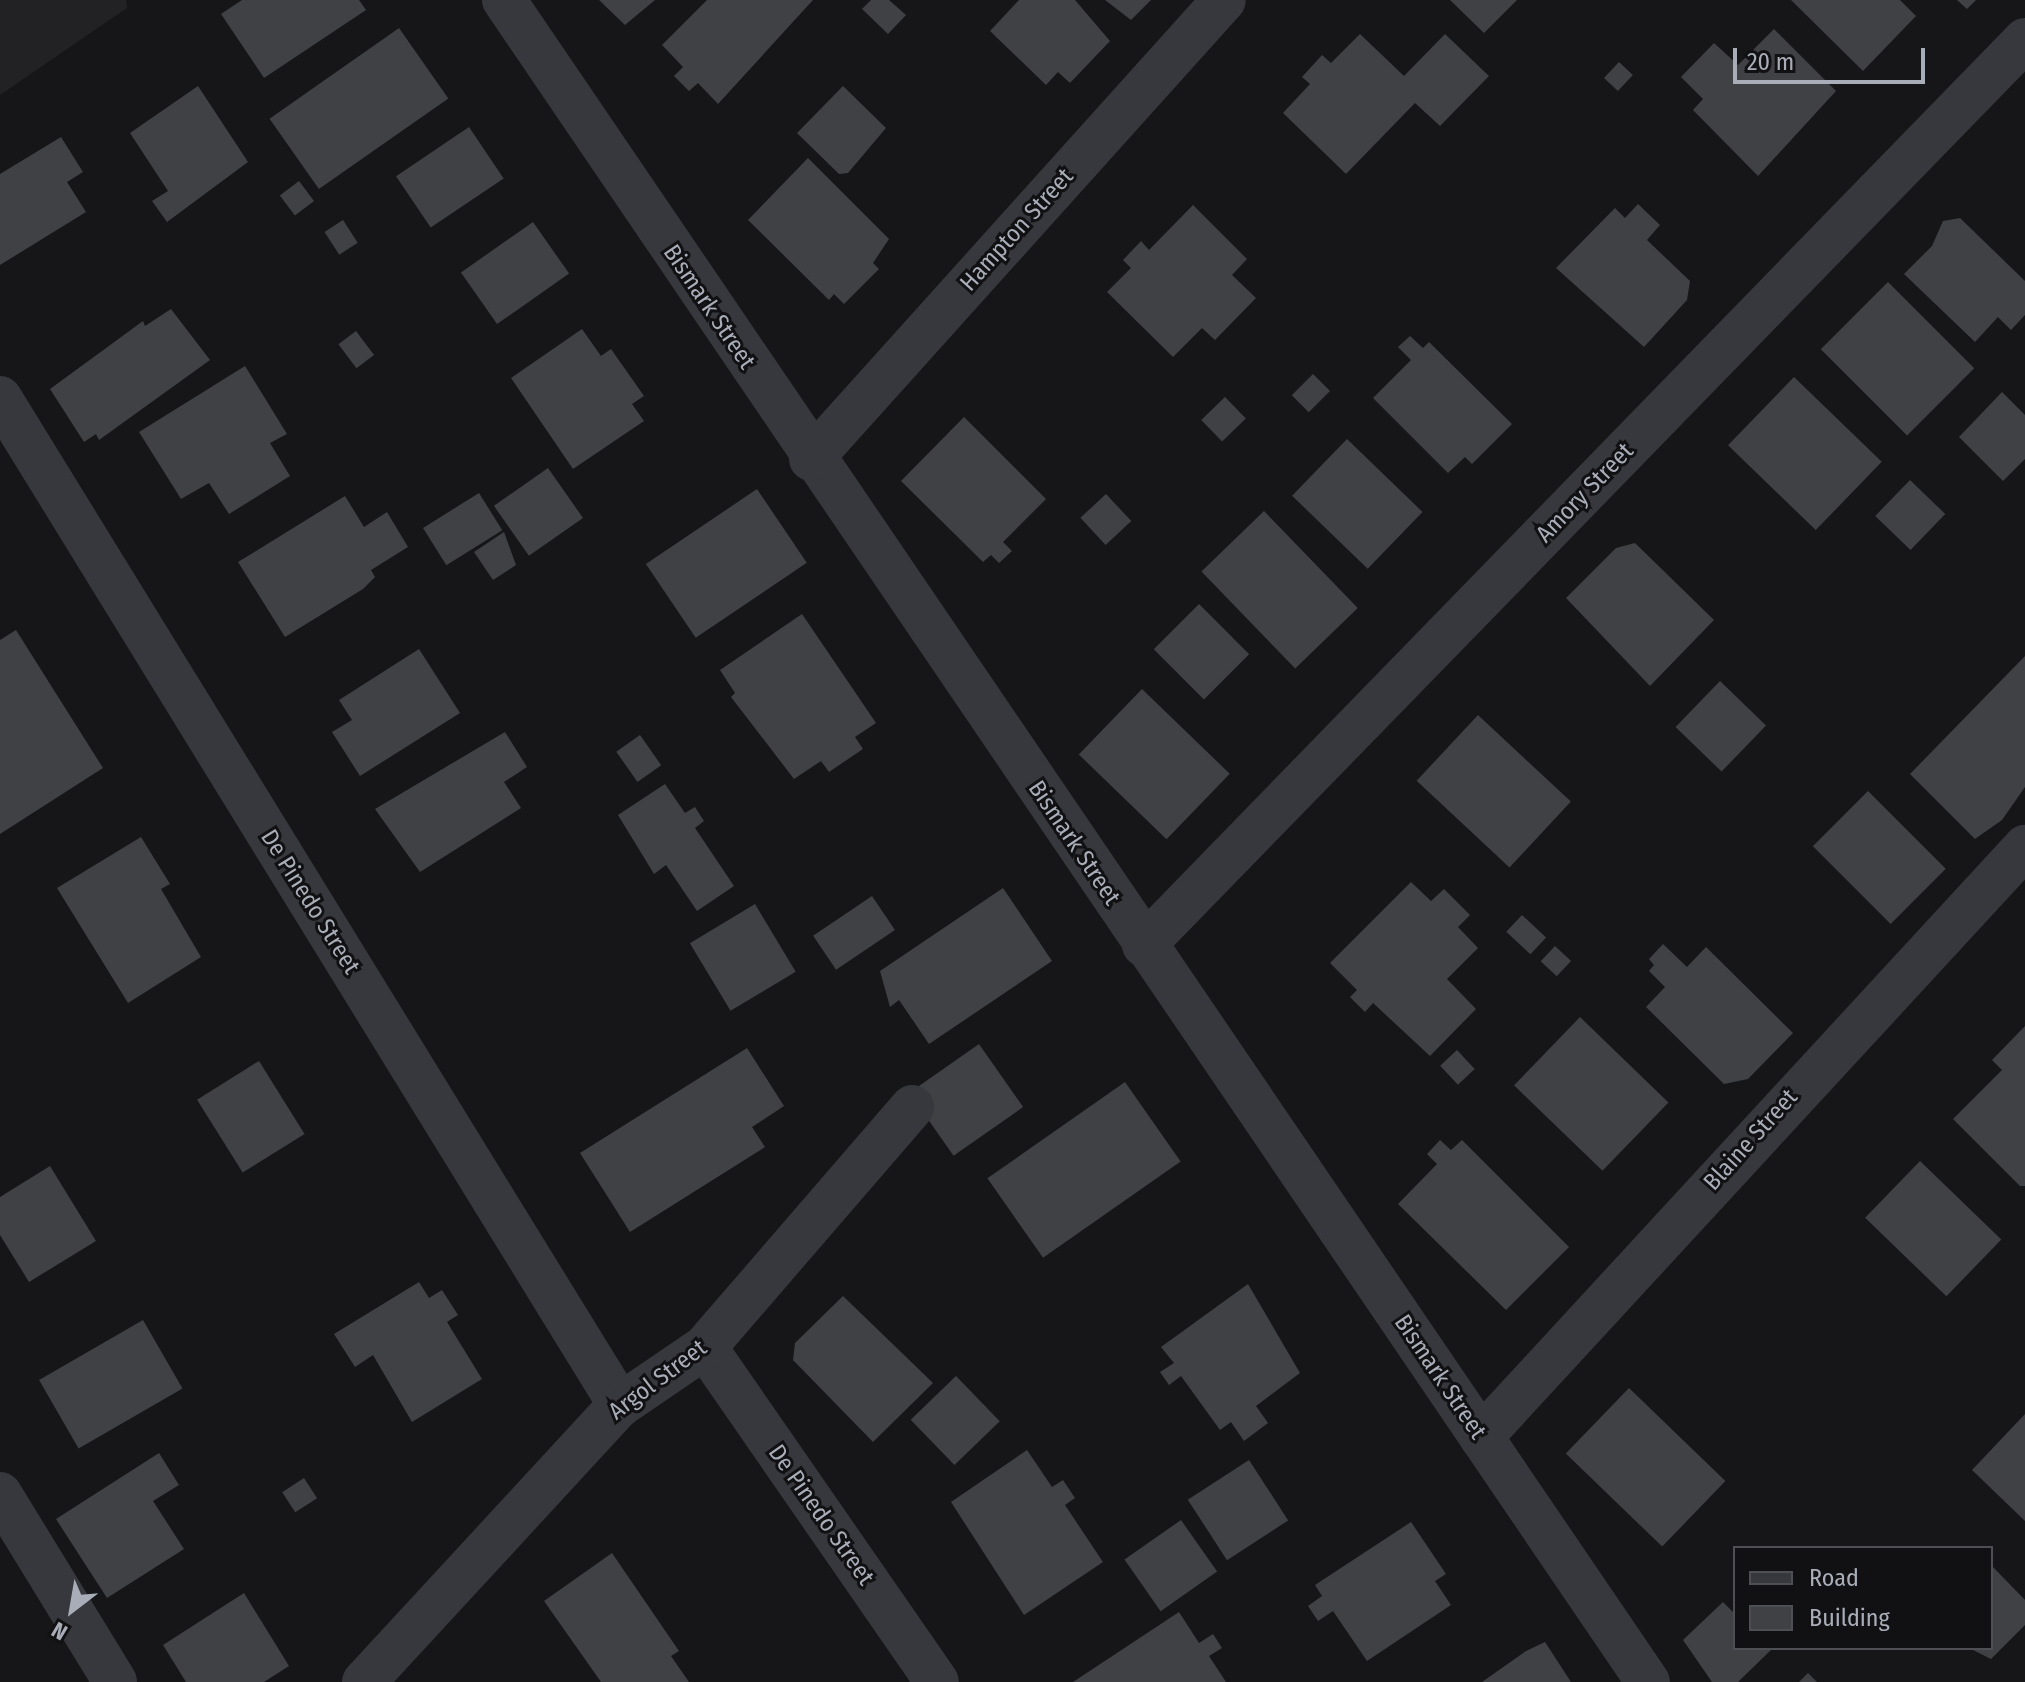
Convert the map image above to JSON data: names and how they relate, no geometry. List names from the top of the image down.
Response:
{
  "streets": {
    "street": [
      "Hampton Street",
      "Bismark Street",
      "Amory Street",
      "De Pinedo Street",
      "Blaine Street",
      "Argol Street"
    ]
  },
  "crossings": [
    ["Hampton Street", "Bismark Street"],
    ["Bismark Street", "Amory Street"],
    ["Bismark Street", "Blaine Street"],
    ["De Pinedo Street", "Argol Street"]
  ],
  "legend": ["Road", "Building"],
  "scale_bar": "20 m",
  "north": "bottom left"
}
